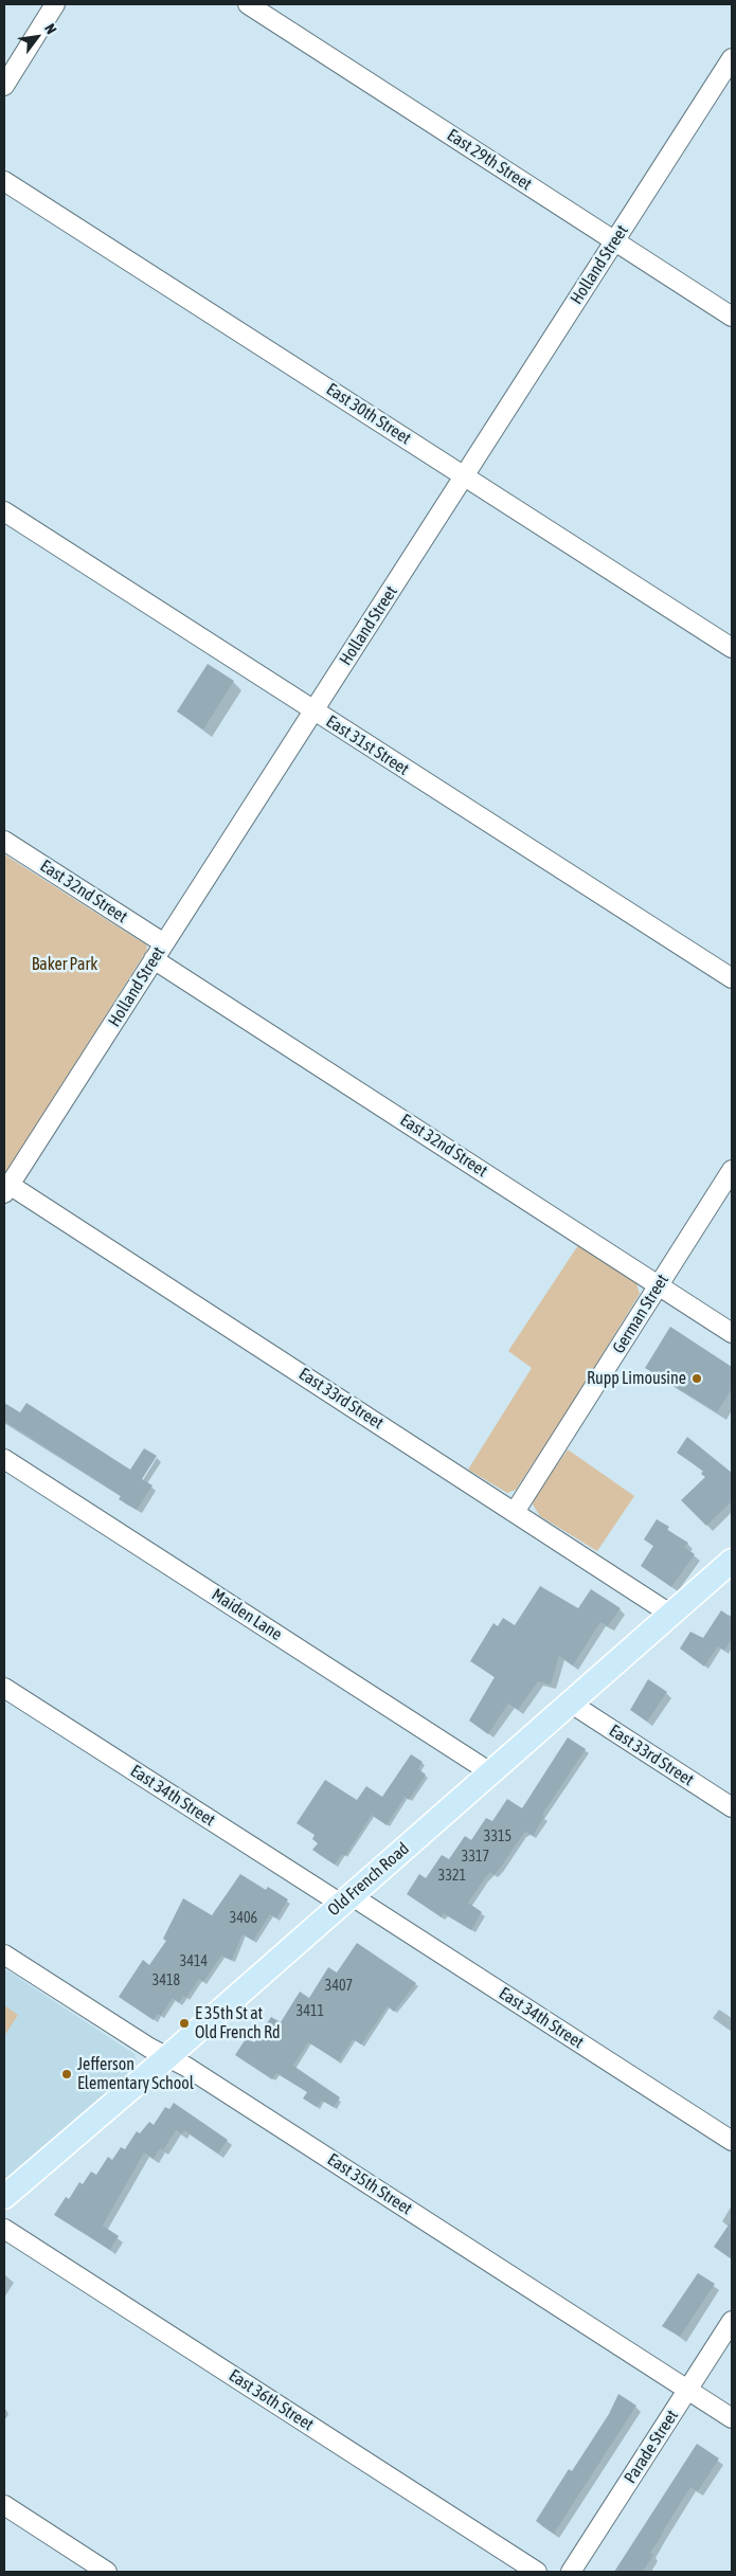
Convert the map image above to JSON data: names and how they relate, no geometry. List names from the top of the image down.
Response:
{
  "streets": {
    "main road": ["Old French Road"],
    "street": [
      "East 29th Street",
      "Holland Street",
      "East 30th Street",
      "East 31st Street",
      "East 32nd Street",
      "German Street",
      "East 33rd Street",
      "Maiden Lane",
      "East 34th Street",
      "East 35th Street",
      "East 36th Street",
      "Parade Street"
    ]
  },
  "crossings": [
    ["East 29th Street", "Holland Street"],
    ["Holland Street", "East 30th Street"],
    ["Holland Street", "East 31st Street"],
    ["Holland Street", "East 32nd Street"],
    ["Holland Street", "East 33rd Street"],
    ["East 32nd Street", "German Street"],
    ["German Street", "East 33rd Street"],
    ["East 33rd Street", "Old French Road"],
    ["Maiden Lane", "Old French Road"],
    ["East 34th Street", "Old French Road"],
    ["Old French Road", "East 35th Street"],
    ["East 35th Street", "Parade Street"]
  ],
  "parks": ["Baker Park"],
  "places": ["Rupp Limousine", "E 35th St at Old French Rd", "Jefferson Elementary School"],
  "house_numbers": [
    "3315",
    "3317",
    "3321",
    "3406",
    "3414",
    "3418",
    "3407",
    "3411"
  ],
  "north": "top right"
}
